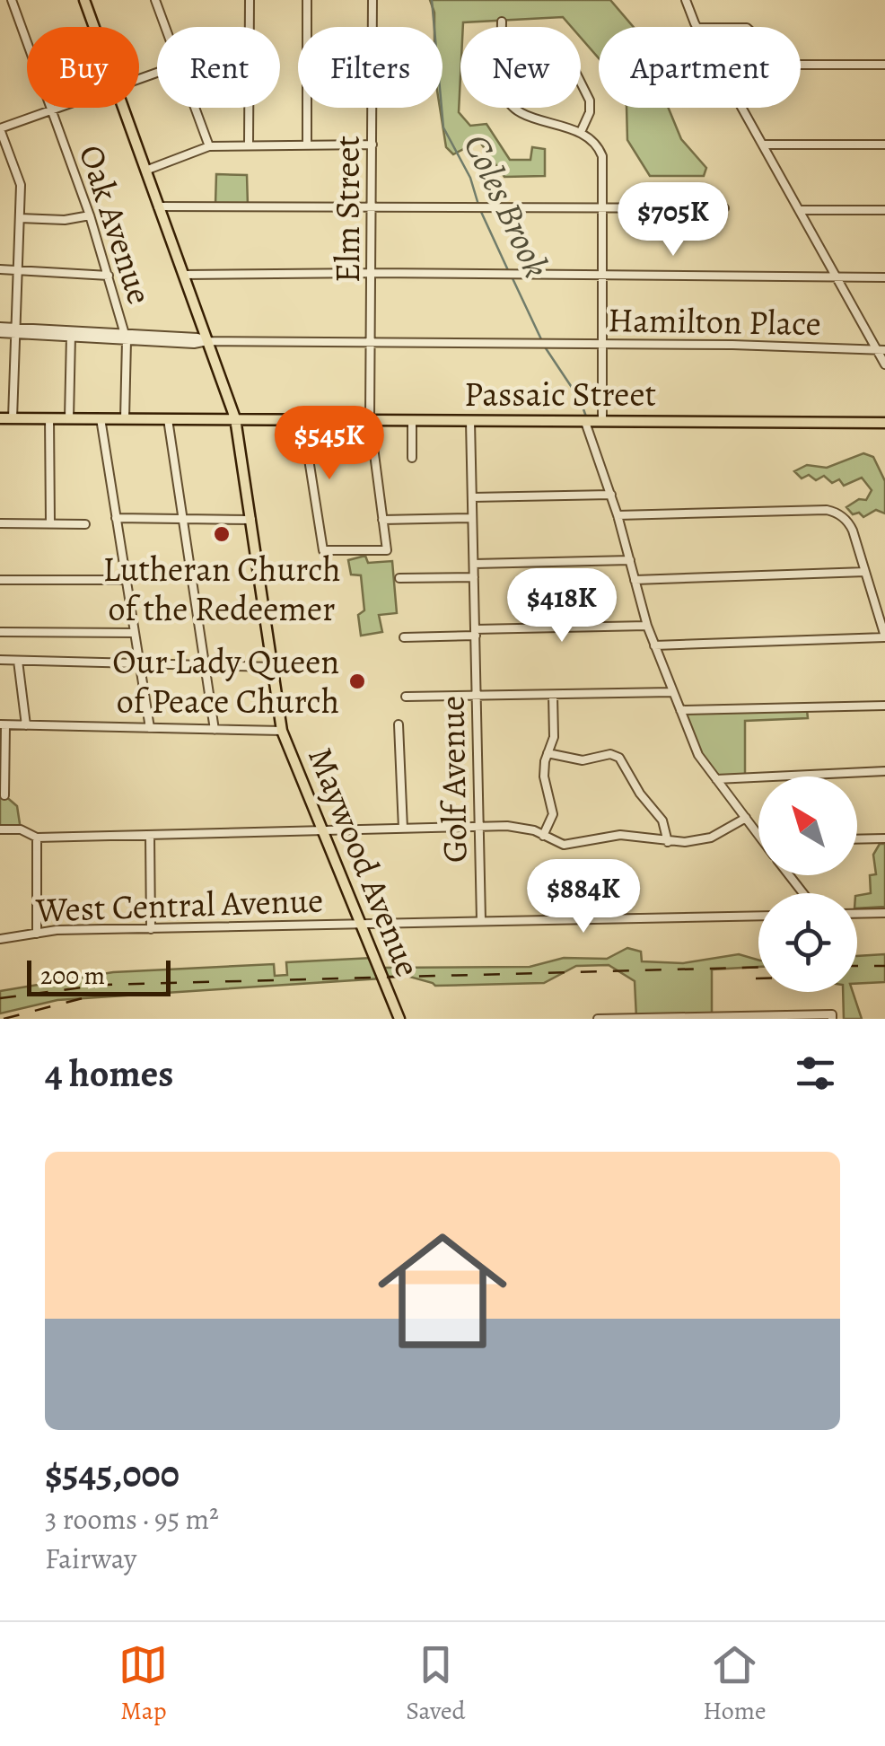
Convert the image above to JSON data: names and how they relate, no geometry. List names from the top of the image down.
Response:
{
  "streets": {
    "main road": ["Passaic Street", "Maywood Avenue"],
    "street": [
      "Elm Street",
      "Oak Avenue",
      "Hamilton Place",
      "Golf Avenue",
      "West Central Avenue"
    ]
  },
  "crossings": [
    ["Elm Street", "Hamilton Place"],
    ["Elm Street", "Passaic Street"],
    ["Oak Avenue", "Hamilton Place"],
    ["Oak Avenue", "Passaic Street"],
    ["Hamilton Place", "Maywood Avenue"],
    ["Passaic Street", "Golf Avenue"],
    ["Passaic Street", "Maywood Avenue"],
    ["Golf Avenue", "West Central Avenue"],
    ["Maywood Avenue", "West Central Avenue"]
  ],
  "water": ["Coles Brook"],
  "places": ["Lutheran Church of the Redeemer", "Our Lady Queen of Peace Church"],
  "scale_bar": "200 m",
  "north": "top left",
  "page": {
    "chip": [
      "Buy",
      "Rent",
      "Filters",
      "New",
      "Apartment"
    ],
    "price": [
      "$705K",
      "$545K",
      "$418K",
      "$884K"
    ],
    "scale": "200 m",
    "heading": "4 homes",
    "list": [
      {
        "name": "$545,000",
        "note": "3 rooms · 95 m² · Fairway"
      }
    ],
    "tabs": ["Map", "Saved", "Home"]
  }
}
